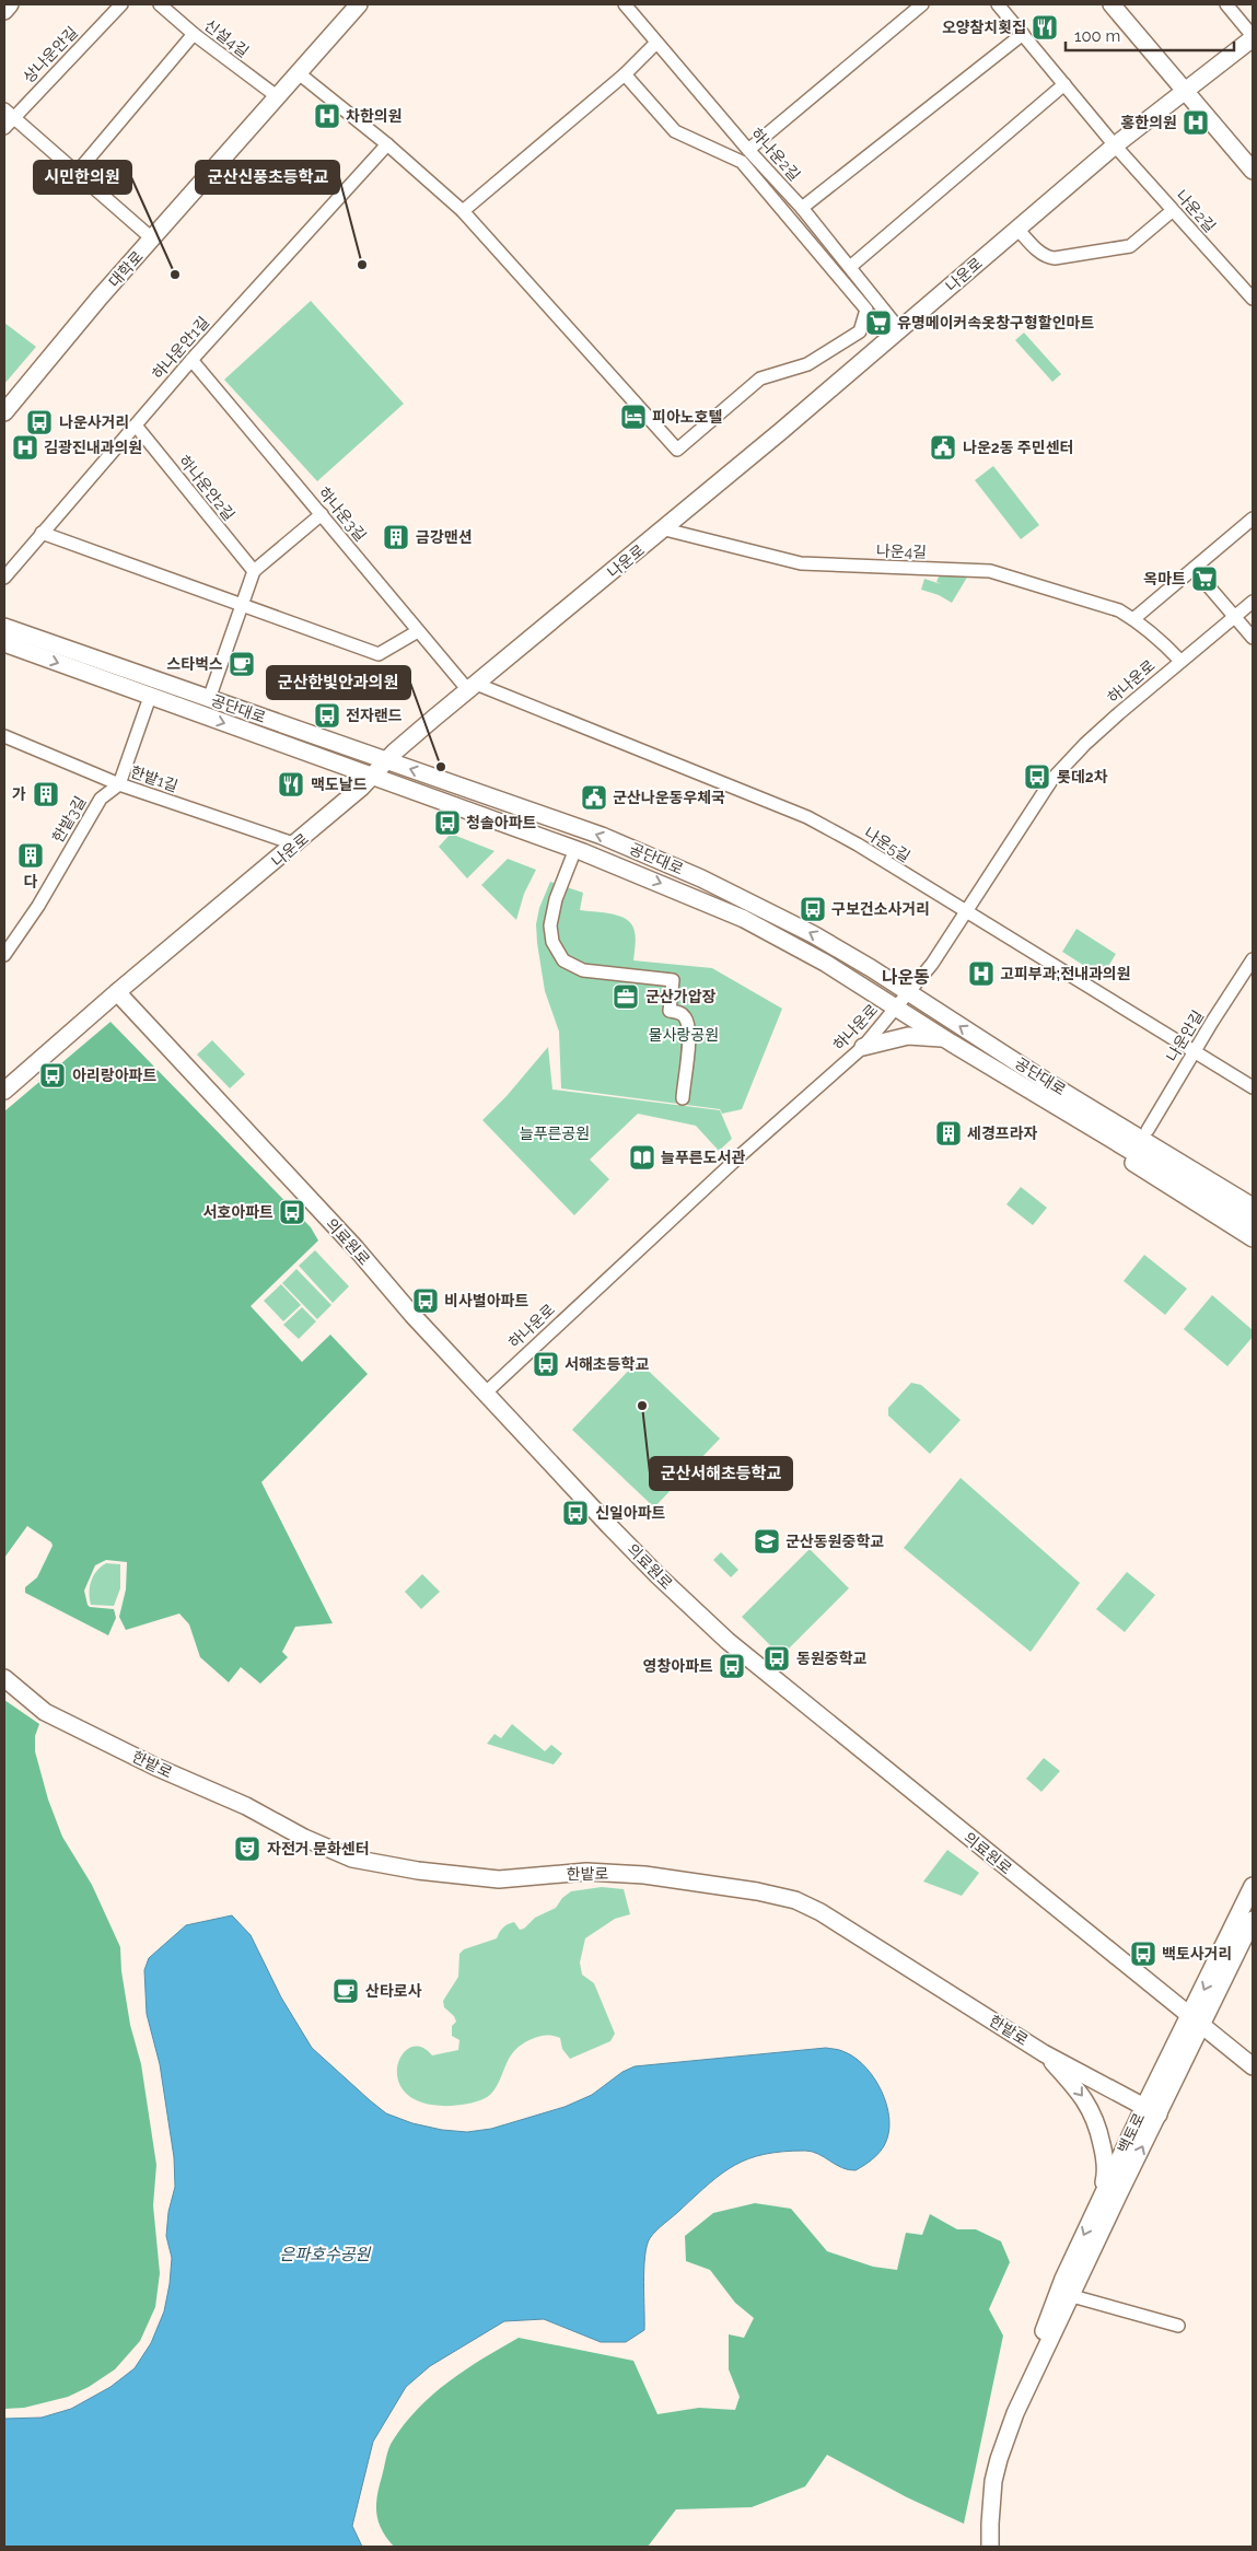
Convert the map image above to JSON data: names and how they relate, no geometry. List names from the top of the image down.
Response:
{
  "streets": {
    "street": [
      "신설4길",
      "상나운안길",
      "하나운2길",
      "나운2길",
      "대학로",
      "나운로",
      "하나운안1길",
      "하나운안2길",
      "하나운3길",
      "나운4길",
      "하나운로",
      "공단대로",
      "한밭1길",
      "한밭3길",
      "나운5길",
      "나운안길",
      "의료원로",
      "한밭로",
      "백토로"
    ]
  },
  "crossings": [
    ["신설4길", "대학로"],
    ["하나운2길", "나운로"],
    ["나운2길", "나운로"],
    ["나운로", "하나운3길"],
    ["나운로", "나운4길"],
    ["나운로", "공단대로"],
    ["나운로", "한밭1길"],
    ["나운로", "나운5길"],
    ["나운로", "의료원로"],
    ["하나운안1길", "하나운안2길"],
    ["하나운안1길", "하나운3길"],
    ["하나운3길", "나운5길"],
    ["나운4길", "하나운로"],
    ["하나운로", "공단대로"],
    ["하나운로", "나운5길"],
    ["하나운로", "의료원로"],
    ["한밭1길", "한밭3길"],
    ["나운5길", "나운안길"],
    ["의료원로", "백토로"],
    ["한밭로", "백토로"]
  ],
  "districts": ["나운동"],
  "water": ["은파호수공원"],
  "parks": ["물사랑공원", "늘푸른공원"],
  "places": {
    "restaurant": ["오양참치횟집", "맥도날드"],
    "hospital": [
      "차한의원",
      "홍한의원",
      "김광진내과의원",
      "고피부과;전내과의원"
    ],
    "other": [
      "군산신풍초등학교",
      "시민한의원",
      "군산한빛안과의원",
      "군산서해초등학교"
    ],
    "supermarket": ["유명메이커속옷창구형할인마트", "옥마트"],
    "hotel": ["피아노호텔"],
    "bus stop": [
      "나운사거리",
      "전자랜드",
      "롯데2차",
      "청솔아파트",
      "구보건소사거리",
      "아리랑아파트",
      "서호아파트",
      "비사벌아파트",
      "서해초등학교",
      "신일아파트",
      "동원중학교",
      "영창아파트",
      "백토사거리"
    ],
    "public building": ["나운2동 주민센터", "군산나운동우체국"],
    "building": [
      "금강맨션",
      "가",
      "다",
      "세경프라자"
    ],
    "cafe": ["스타벅스", "산타로사"],
    "office": ["군산가압장"],
    "library": ["늘푸른도서관"],
    "school or university": ["군산동원중학교"],
    "theatre": ["자전거 문화센터"]
  },
  "scale_bar": "100 m"
}
